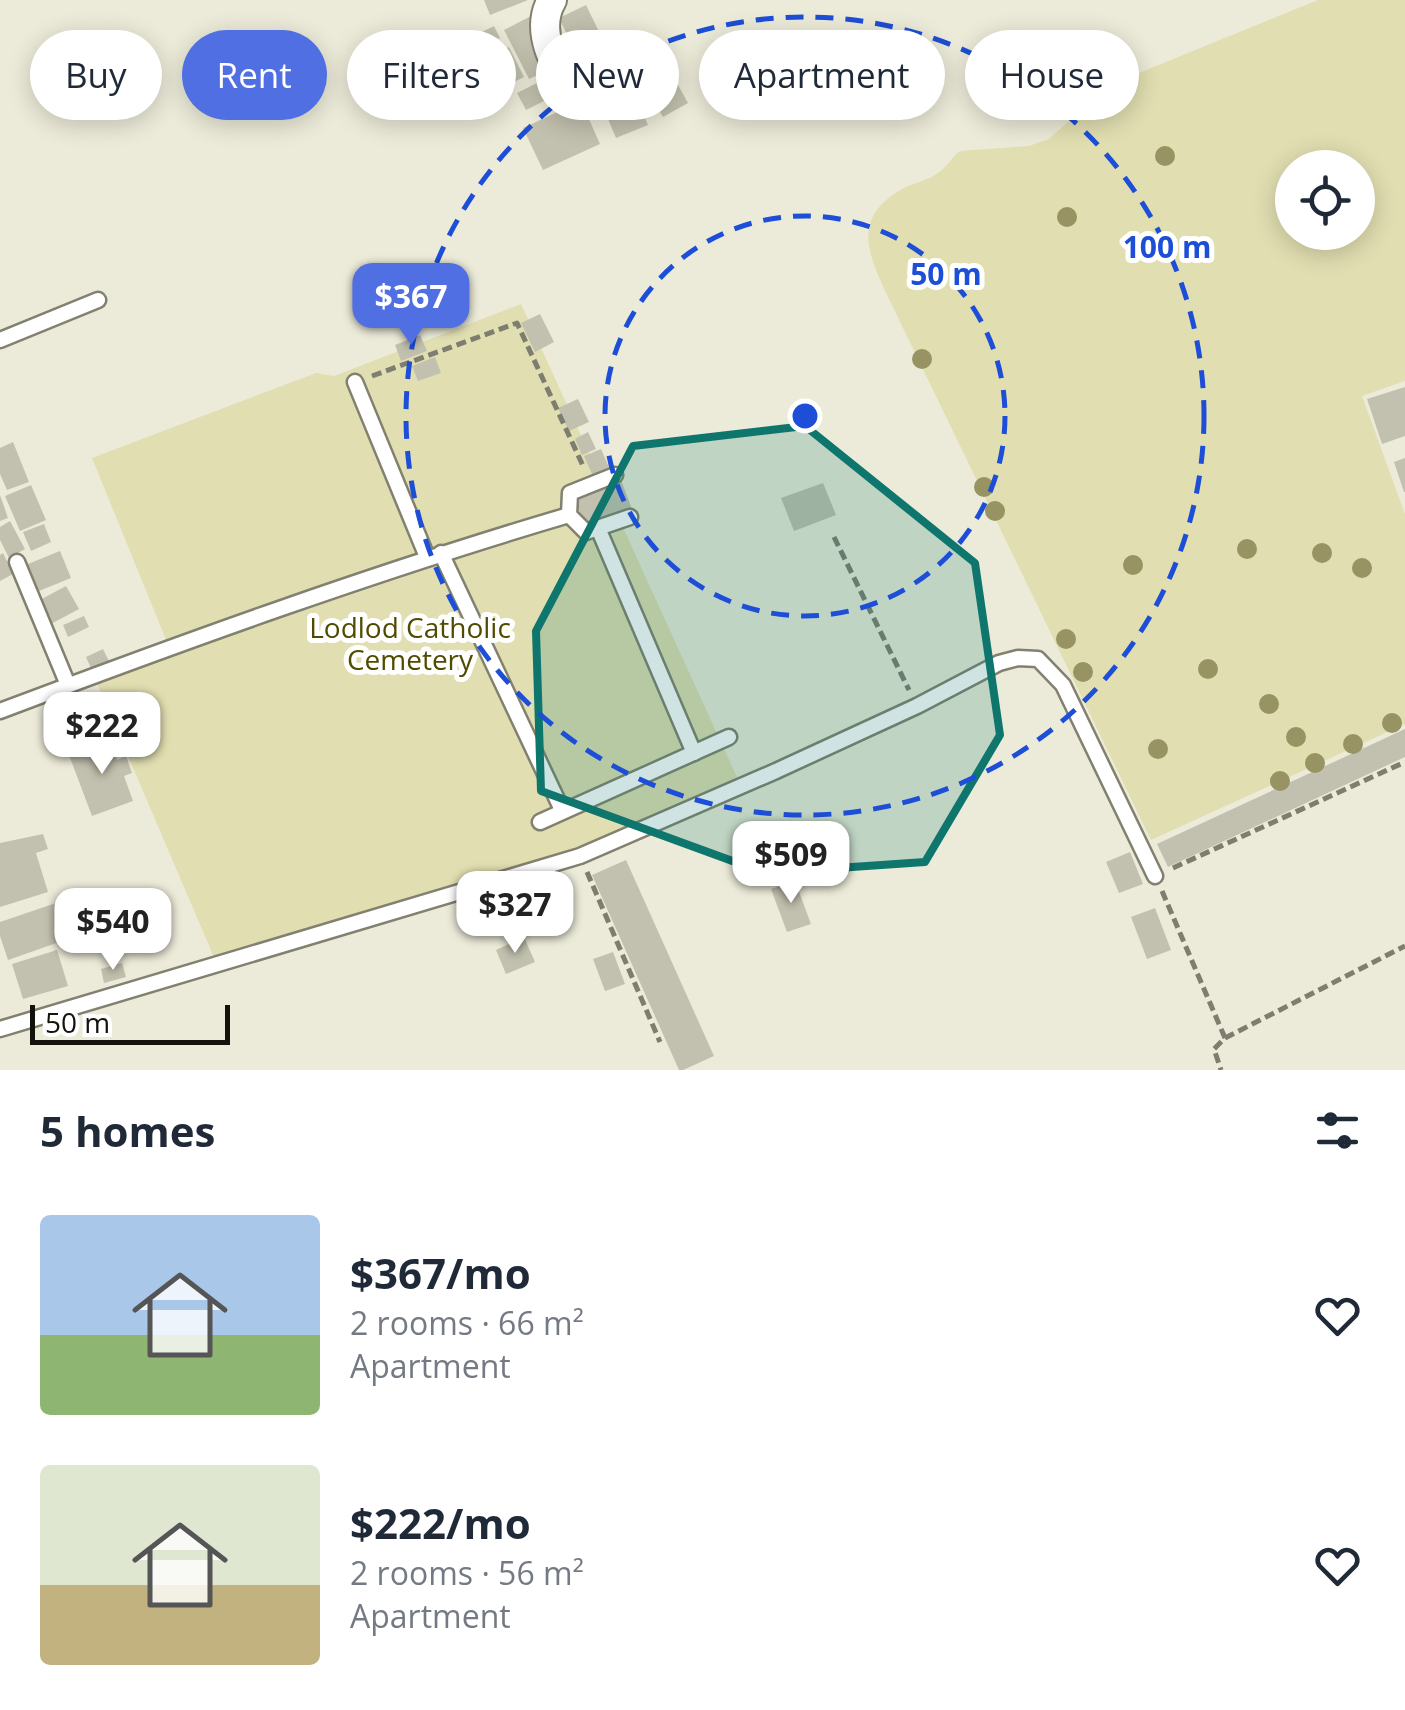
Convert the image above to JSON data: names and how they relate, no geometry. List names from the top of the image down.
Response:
{
  "parks": ["Lodlod Catholic Cemetery"],
  "scale_bar": "50 m",
  "page": {
    "chip": [
      "Buy",
      "Rent",
      "Filters",
      "New",
      "Apartment",
      "House"
    ],
    "price": [
      "$367",
      "$222",
      "$509",
      "$327",
      "$540"
    ],
    "scale": "50 m",
    "heading": "5 homes",
    "list": [
      {
        "name": "$367/mo",
        "note": "2 rooms · 66 m² · Apartment"
      },
      {
        "name": "$222/mo",
        "note": "2 rooms · 56 m² · Apartment"
      }
    ]
  },
  "rings": ["100 m", "50 m"]
}
